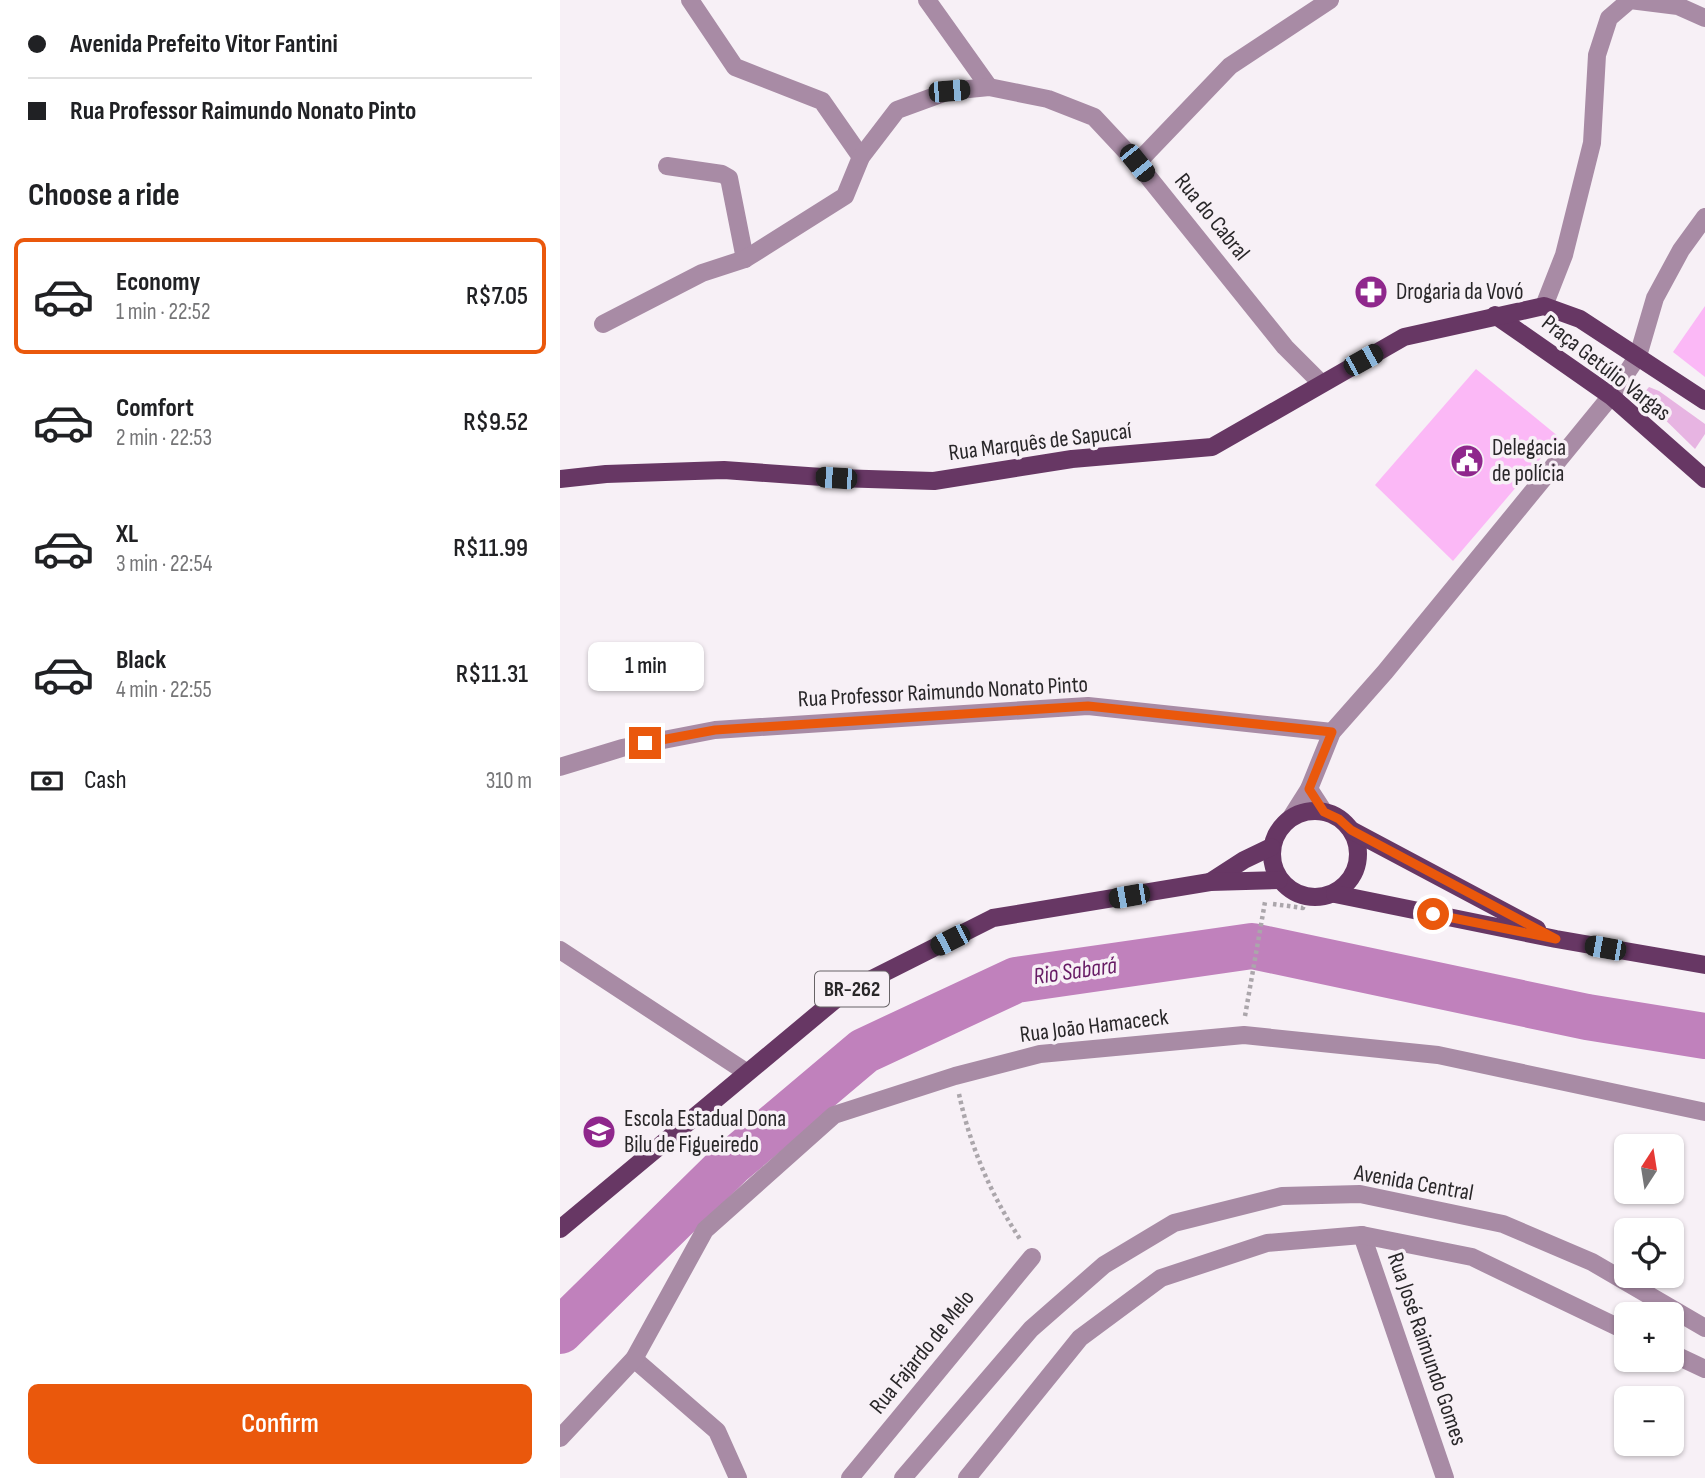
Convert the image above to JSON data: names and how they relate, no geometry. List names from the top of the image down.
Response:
{
  "streets": {
    "main road": ["Praça Getúlio Vargas", "Rua Marquês de Sapucaí", "BR-262"],
    "street": [
      "Rua do Cabral",
      "Rua Professor Raimundo Nonato Pinto",
      "Rua João Hamaceck",
      "Avenida Central",
      "Rua José Raimundo Gomes",
      "Rua Fajardo de Melo"
    ]
  },
  "crossings": [
    ["Rua do Cabral", "Rua Marquês de Sapucaí"],
    ["Praça Getúlio Vargas", "Rua Marquês de Sapucaí"]
  ],
  "water": ["Rio Sabará"],
  "places": {
    "pharmacy": ["Drogaria da Vovó"],
    "public building": ["Delegacia de polícia"],
    "school or university": ["Escola Estadual Dona Bilu de Figueiredo"]
  },
  "north": "top",
  "page": {
    "banner": ["Avenida Prefeito Vitor Fantini", "Rua Professor Raimundo Nonato Pinto"],
    "heading": "Choose a ride",
    "list": [
      {
        "name": "Economy",
        "note": "1 min · 22:52",
        "value": "R$7.05"
      },
      {
        "name": "Comfort",
        "note": "2 min · 22:53",
        "value": "R$9.52"
      },
      {
        "name": "XL",
        "note": "3 min · 22:54",
        "value": "R$11.99"
      },
      {
        "name": "Black",
        "note": "4 min · 22:55",
        "value": "R$11.31"
      }
    ],
    "bubble": "1 min",
    "pay": ["Cash", "310 m"],
    "map_buttons": ["+", "−"],
    "buttons": "Confirm"
  }
}
